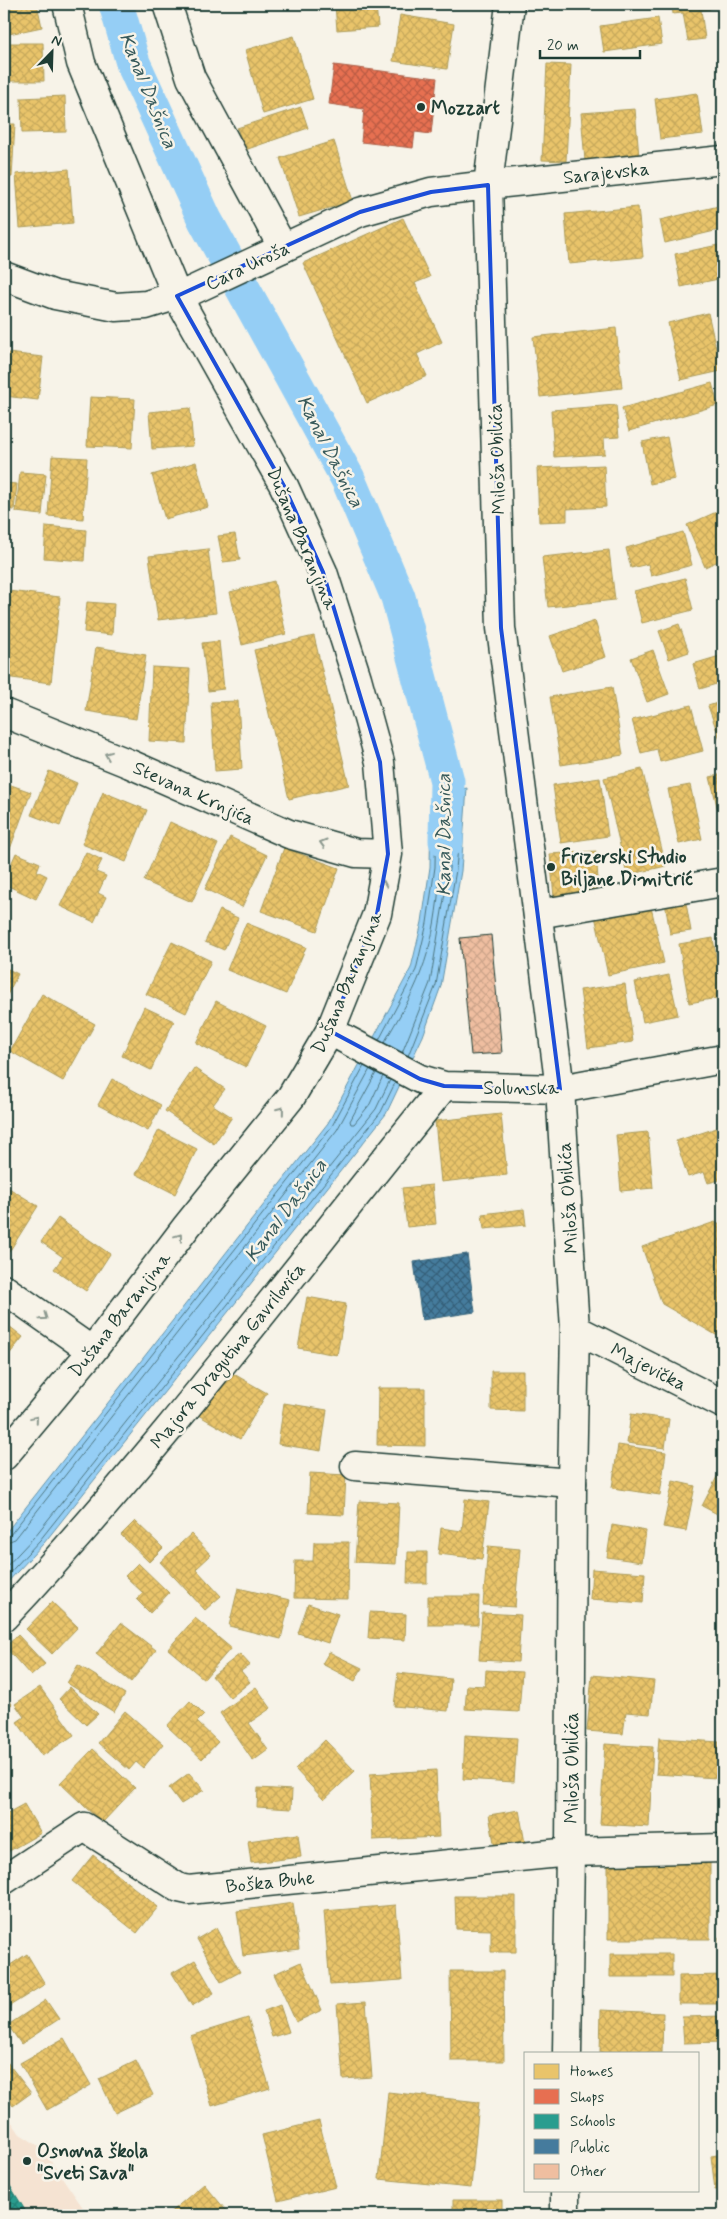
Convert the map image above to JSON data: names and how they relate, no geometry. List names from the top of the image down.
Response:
{
  "streets": {
    "street": [
      "Sarajevska",
      "Cara Uroša",
      "Miloša Obilića",
      "Dušana Baranjina",
      "Stevana Krnjića",
      "Solunska",
      "Majora Dragutina Gavrilovića",
      "Majevička",
      "Boška Buhe"
    ]
  },
  "crossings": [
    ["Sarajevska", "Cara Uroša"],
    ["Sarajevska", "Miloša Obilića"],
    ["Cara Uroša", "Miloša Obilića"],
    ["Cara Uroša", "Dušana Baranjina"],
    ["Miloša Obilića", "Solunska"],
    ["Miloša Obilića", "Majevička"],
    ["Miloša Obilića", "Boška Buhe"],
    ["Dušana Baranjina", "Stevana Krnjića"],
    ["Dušana Baranjina", "Solunska"],
    ["Solunska", "Majora Dragutina Gavrilovića"]
  ],
  "one_way": ["Dušana Baranjina", "Stevana Krnjića"],
  "water": ["Kanal Dašnica"],
  "places": ["Mozzart", "Frizerski Studio Biljane Dimitrić", "Osnovna škola \"Sveti Sava\""],
  "legend": [
    "Homes",
    "Shops",
    "Schools",
    "Public",
    "Other"
  ],
  "scale_bar": "20 m",
  "north": "top right"
}
